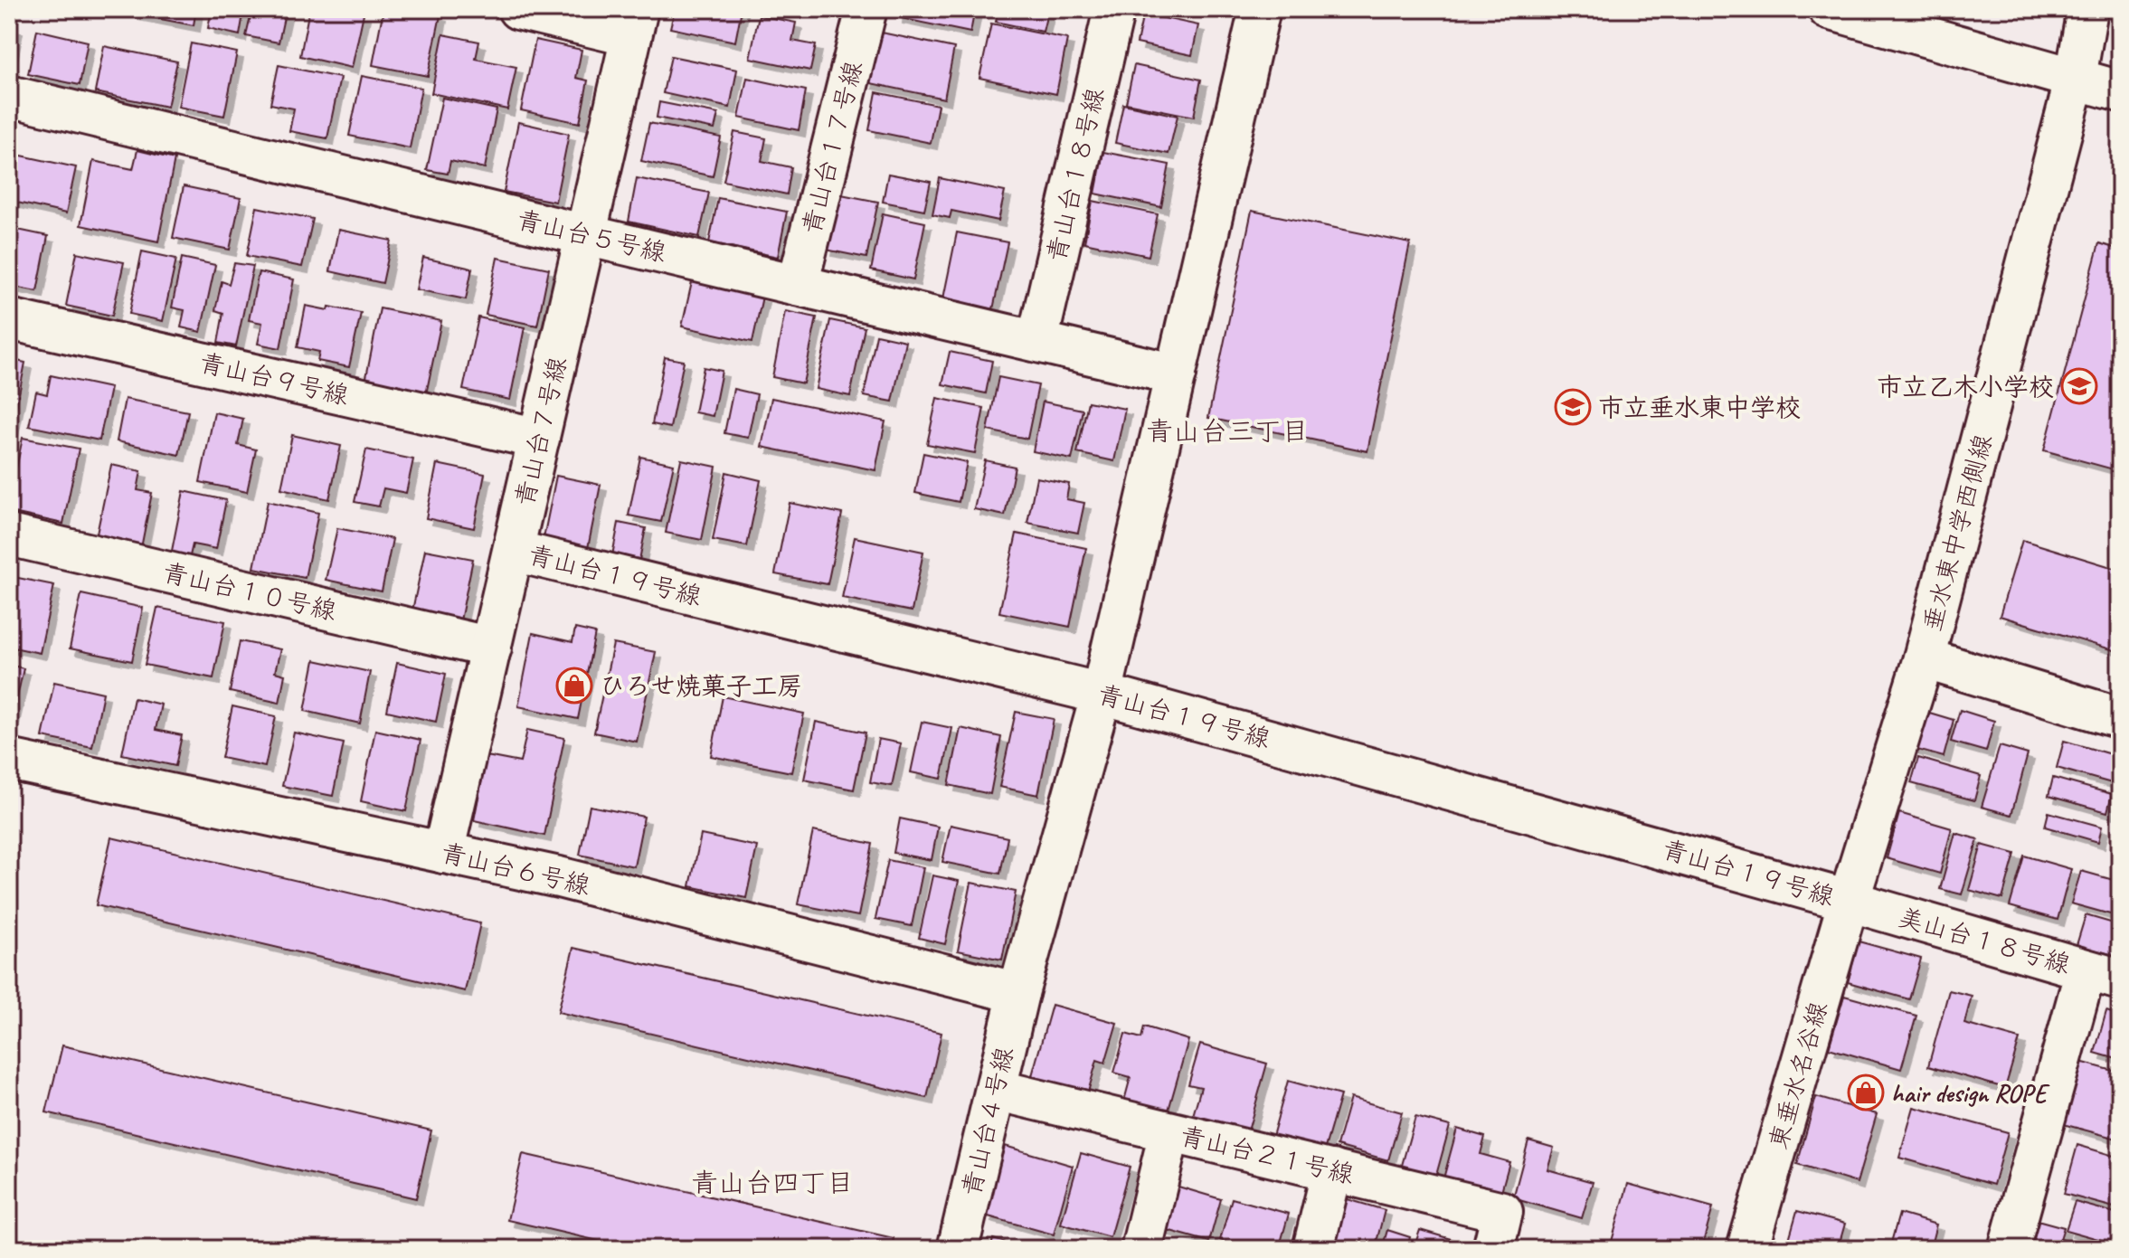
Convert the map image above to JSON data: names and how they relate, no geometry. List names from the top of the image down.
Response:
{
  "streets": {
    "street": [
      "青山台１７号線",
      "青山台１８号線",
      "青山台５号線",
      "青山台９号線",
      "青山台７号線",
      "垂水東中学西側線",
      "青山台１９号線",
      "青山台１０号線",
      "青山台６号線",
      "美山台１８号線",
      "東垂水名谷線",
      "青山台４号線",
      "青山台２１号線"
    ]
  },
  "crossings": [
    ["青山台１７号線", "青山台５号線"],
    ["青山台１８号線", "青山台５号線"],
    ["青山台５号線", "青山台７号線"],
    ["青山台５号線", "青山台４号線"],
    ["青山台９号線", "青山台７号線"],
    ["青山台７号線", "青山台１９号線"],
    ["青山台７号線", "青山台１０号線"],
    ["青山台７号線", "青山台６号線"],
    ["垂水東中学西側線", "青山台１９号線"],
    ["垂水東中学西側線", "美山台１８号線"],
    ["垂水東中学西側線", "東垂水名谷線"],
    ["青山台１９号線", "美山台１８号線"],
    ["青山台１９号線", "東垂水名谷線"],
    ["青山台１９号線", "青山台４号線"],
    ["青山台６号線", "青山台４号線"],
    ["美山台１８号線", "東垂水名谷線"],
    ["青山台４号線", "青山台２１号線"]
  ],
  "districts": ["青山台三丁目", "青山台四丁目"],
  "places": {
    "school or university": ["市立乙木小学校", "市立垂水東中学校"],
    "shop": ["ひろせ焼菓子工房", "hair design ROPE"]
  }
}
